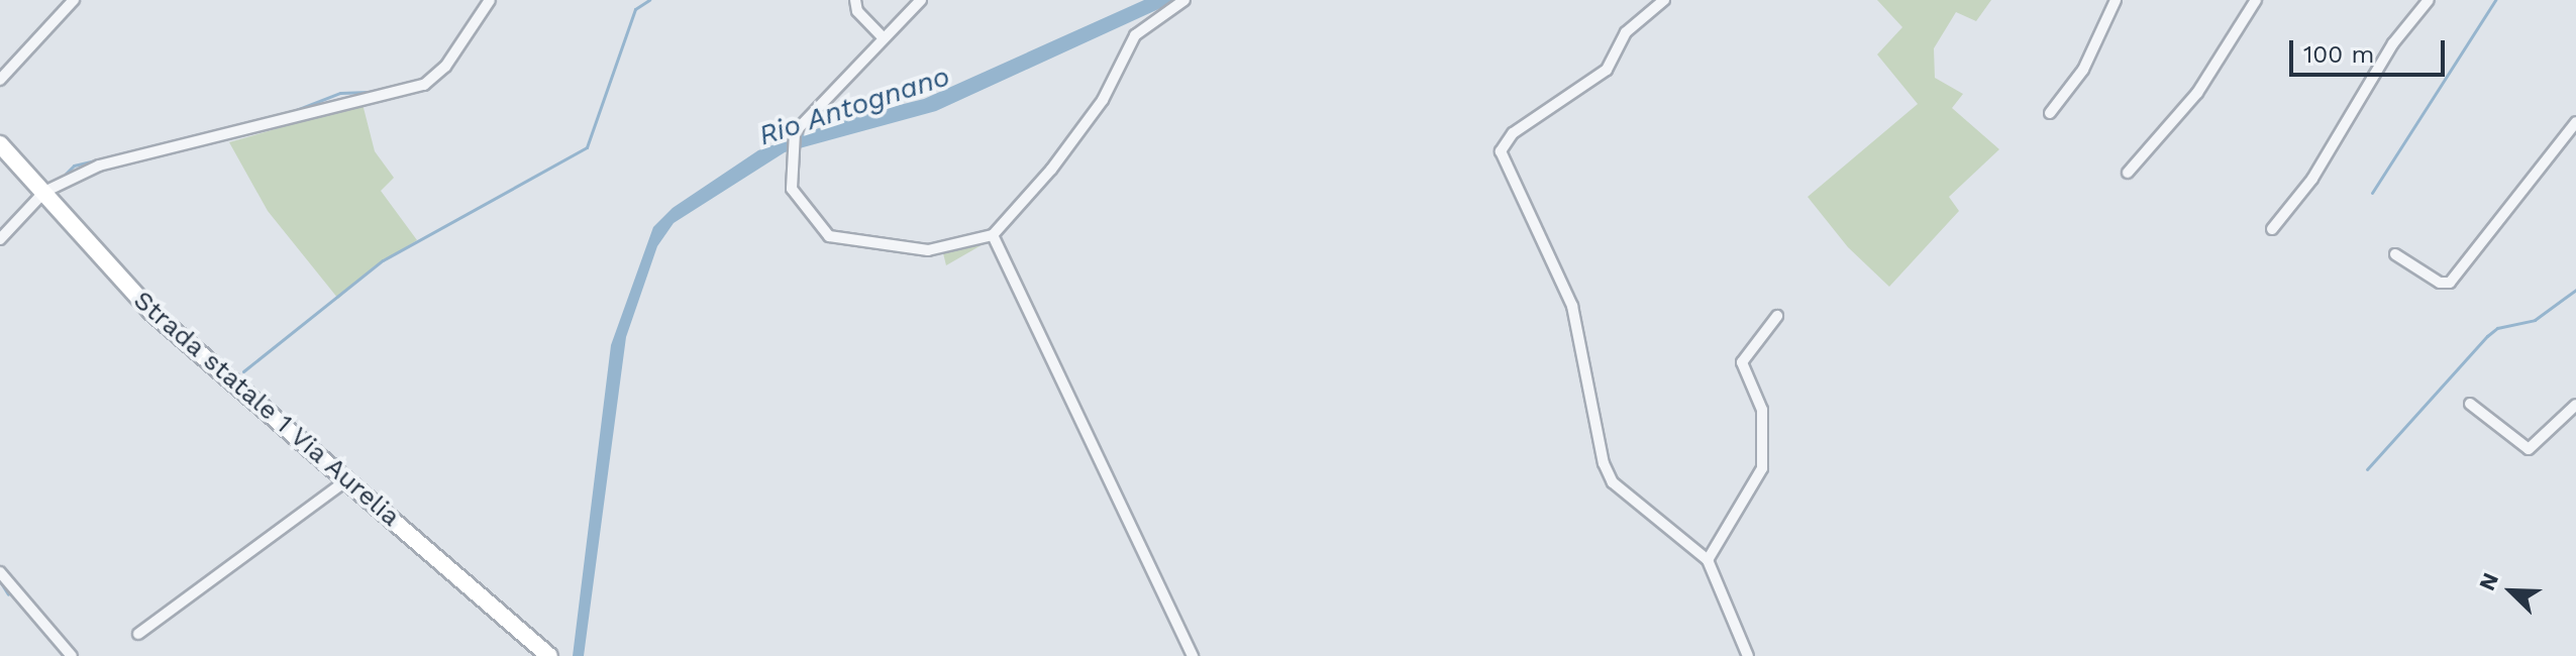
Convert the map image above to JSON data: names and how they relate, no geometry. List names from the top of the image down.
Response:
{
  "streets": {
    "main road": ["Strada statale 1 Via Aurelia"]
  },
  "water": ["Rio Antognano"],
  "scale_bar": "100 m",
  "north": "top left"
}
